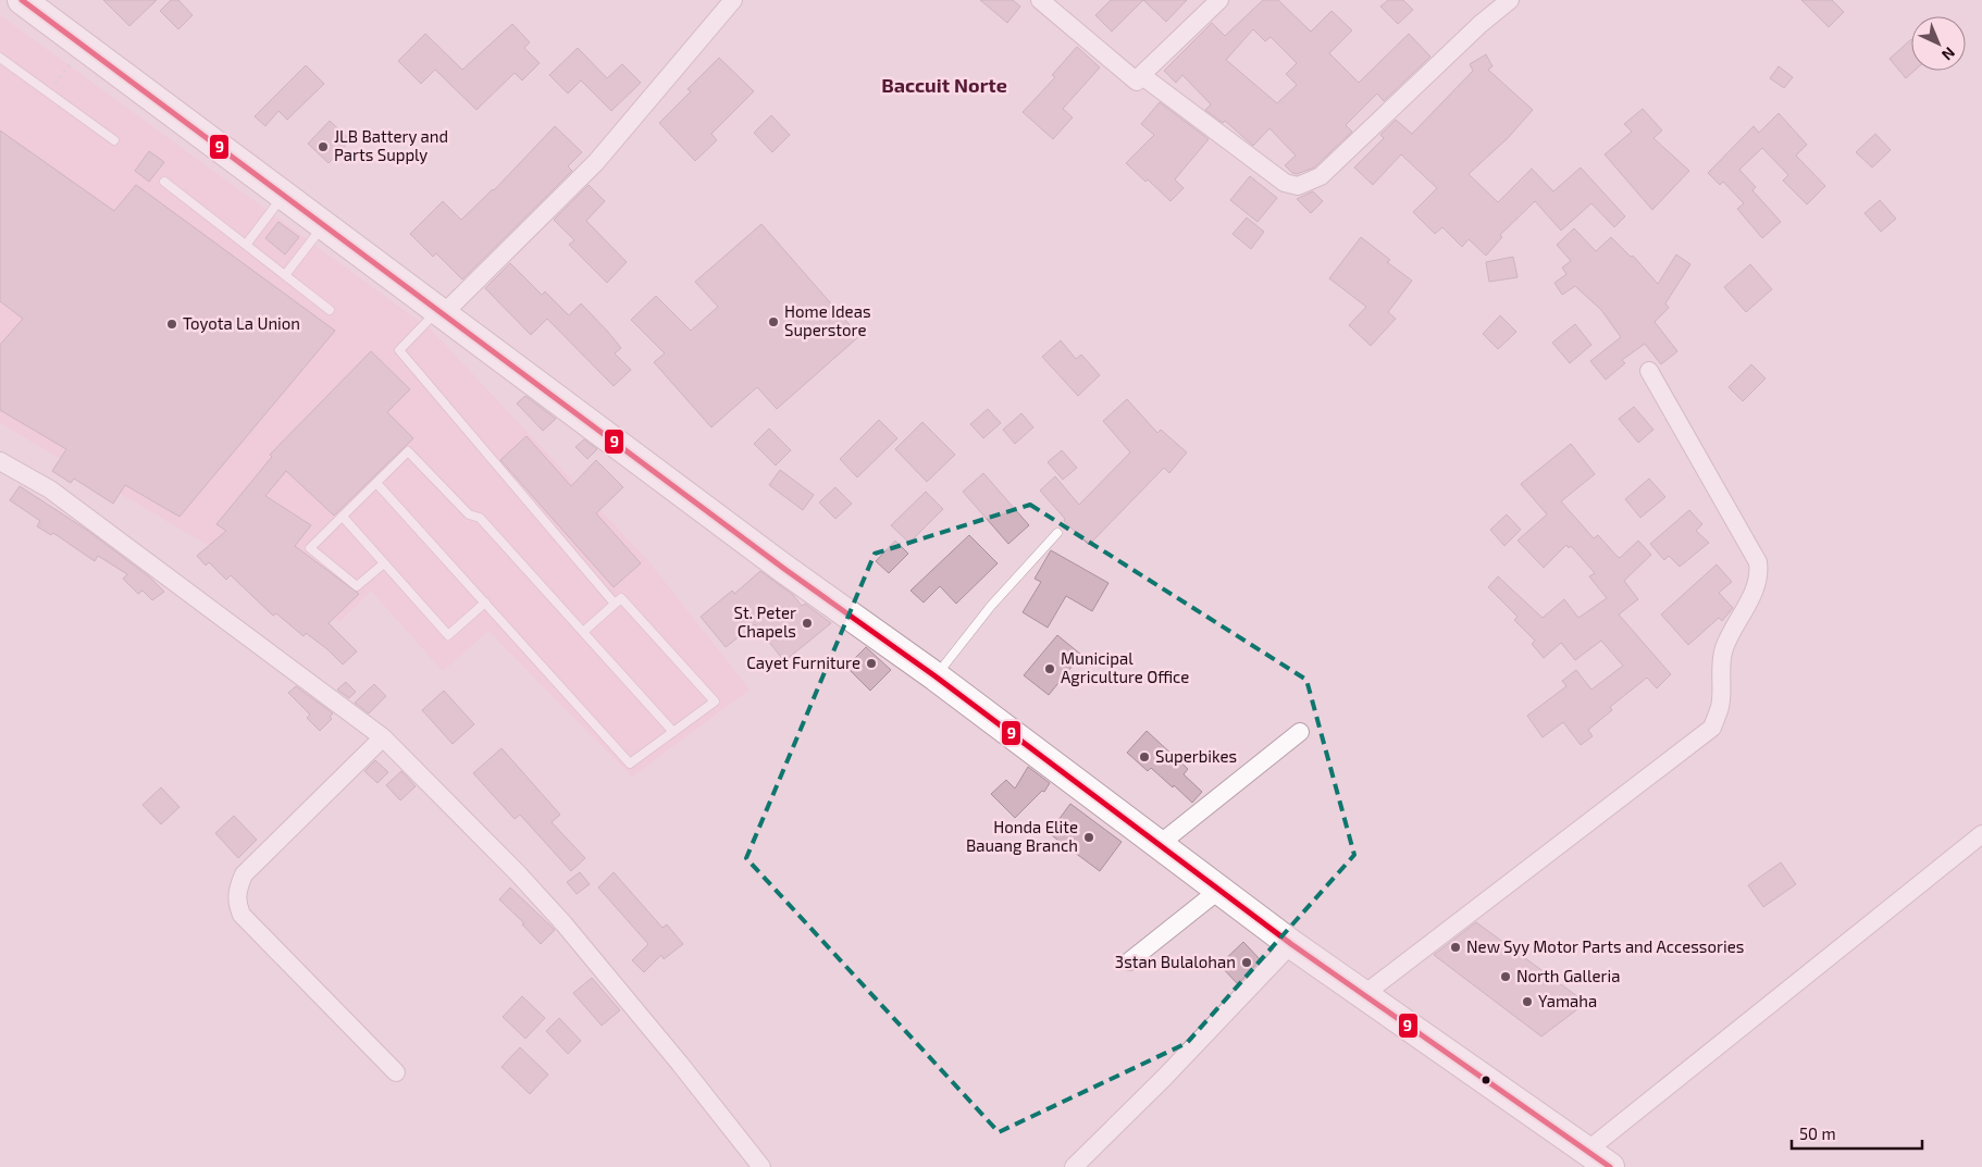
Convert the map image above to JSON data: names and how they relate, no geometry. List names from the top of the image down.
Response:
{
  "districts": ["Baccuit Norte"],
  "places": [
    "JLB Battery and Parts Supply",
    "Home Ideas Superstore",
    "Toyota La Union",
    "St. Peter Chapels",
    "Cayet Furniture",
    "Municipal Agriculture Office",
    "Superbikes",
    "Honda Elite Bauang Branch",
    "New Syy Motor Parts and Accessories",
    "3stan Bulalohan",
    "North Galleria",
    "Yamaha"
  ],
  "lines": ["transit line 9"],
  "scale_bar": "50 m",
  "north": "bottom right"
}
